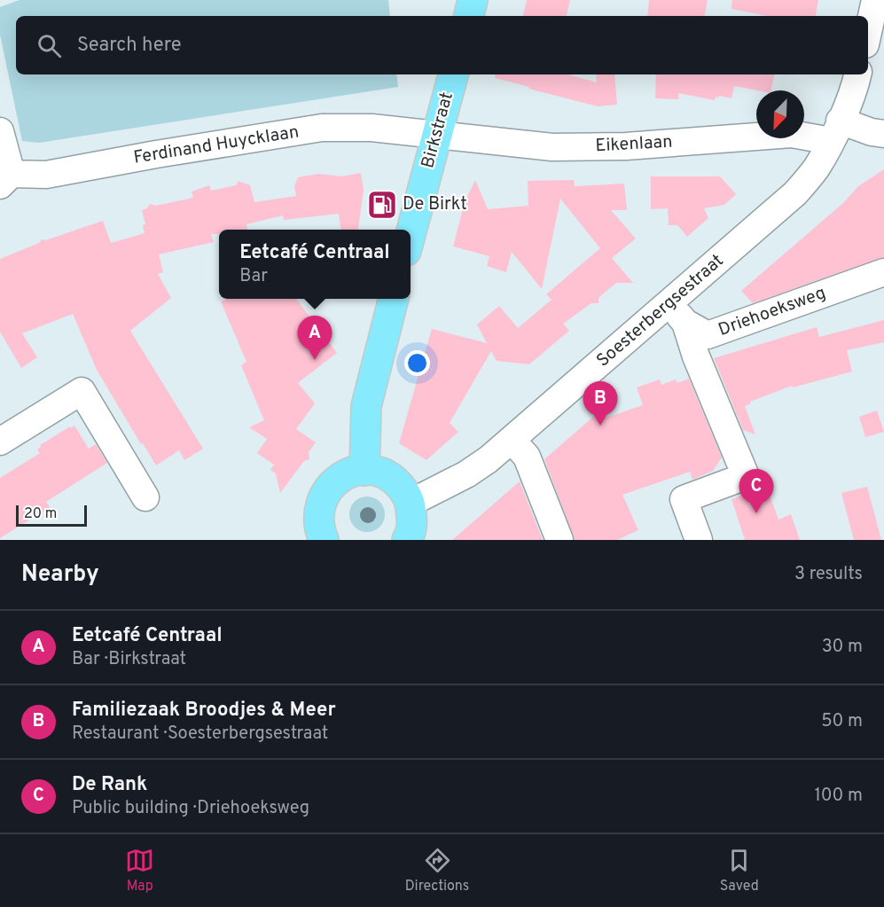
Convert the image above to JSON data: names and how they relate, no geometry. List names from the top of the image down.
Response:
{
  "streets": {
    "main road": ["Birkstraat"],
    "street": [
      "Eikenlaan",
      "Ferdinand Huycklaan",
      "Soesterbergsestraat",
      "Driehoeksweg"
    ]
  },
  "crossings": [
    ["Birkstraat", "Eikenlaan"],
    ["Birkstraat", "Ferdinand Huycklaan"],
    ["Eikenlaan", "Ferdinand Huycklaan"],
    ["Eikenlaan", "Soesterbergsestraat"],
    ["Soesterbergsestraat", "Driehoeksweg"]
  ],
  "places": {
    "fuel station": ["De Birkt"]
  },
  "scale_bar": "20 m",
  "north": "bottom left",
  "page": {
    "search": "Search here",
    "popup": ["Eetcafé Centraal", "Bar"],
    "pins": ["A", "B", "C"],
    "scale": "20 m",
    "heading": ["Nearby", "3 results"],
    "list": [
      {
        "mark": "A",
        "name": "Eetcafé Centraal",
        "note": "Bar · Birkstraat",
        "value": "30 m"
      },
      {
        "mark": "B",
        "name": "Familiezaak Broodjes & Meer",
        "note": "Restaurant · Soesterbergsestraat",
        "value": "50 m"
      },
      {
        "mark": "C",
        "name": "De Rank",
        "note": "Public building · Driehoeksweg",
        "value": "100 m"
      }
    ],
    "nav": ["Map", "Directions", "Saved"]
  }
}
